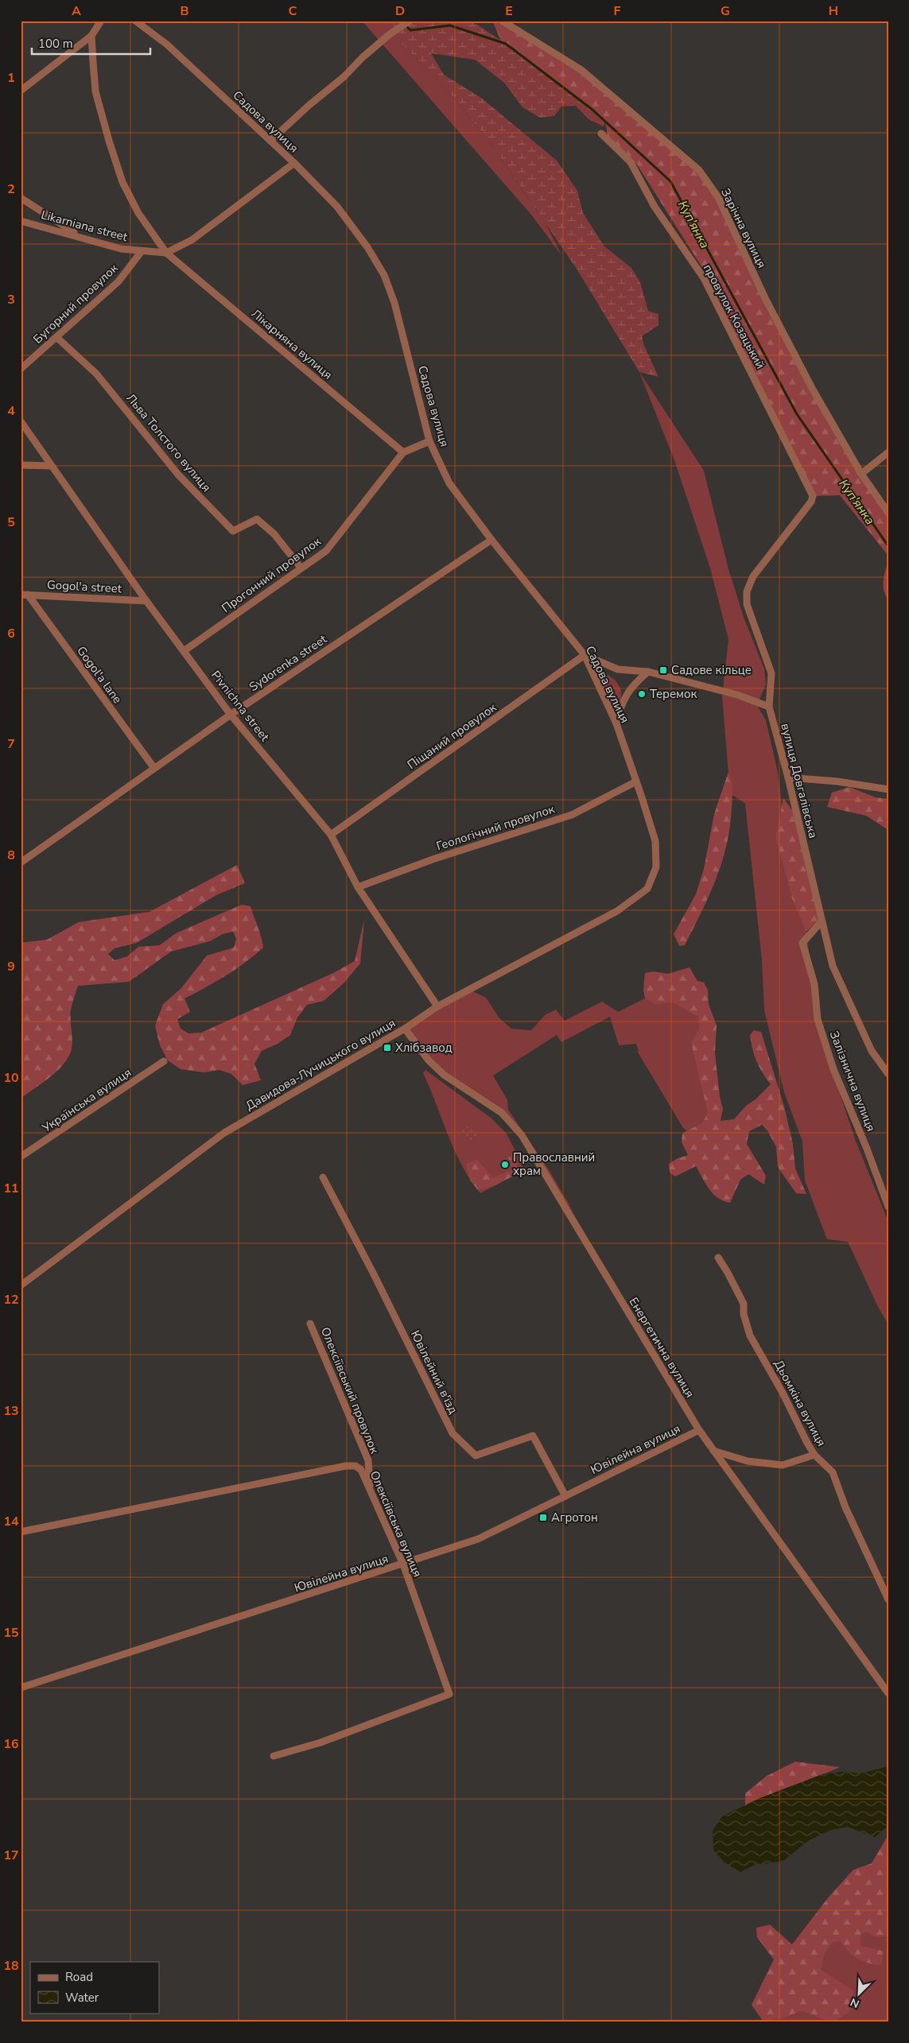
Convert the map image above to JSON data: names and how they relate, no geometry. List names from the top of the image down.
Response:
{
  "streets": {
    "street": [
      "Садова вулиця",
      "Likarniana street",
      "Зарічна вулиця",
      "Бугорний провулок",
      "провулок Козацький",
      "Лікарняна вулиця",
      "Льва Толстого вулиця",
      "Прогонний провулок",
      "Gogol'a street",
      "Sydorenka street",
      "Gogol'a lane",
      "Pivnichna street",
      "Піщаний провулок",
      "вулиця Довгалівська",
      "Геологічний провулок",
      "Давидова-Лучицького вулиця",
      "Залізнична вулиця",
      "Українська вулиця",
      "Енергетична вулиця",
      "Ювілейний в'їзд",
      "Олексіївський провулок",
      "Дьомкіна вулиця",
      "Ювілейна вулиця",
      "Олексіївська вулиця"
    ]
  },
  "crossings": [
    ["Садова вулиця", "Прогонний провулок"],
    ["Садова вулиця", "Sydorenka street"],
    ["Садова вулиця", "Піщаний провулок"],
    ["Садова вулиця", "Геологічний провулок"],
    ["Садова вулиця", "Давидова-Лучицького вулиця"],
    ["Likarniana street", "Бугорний провулок"],
    ["Likarniana street", "Лікарняна вулиця"],
    ["Бугорний провулок", "Льва Толстого вулиця"],
    ["провулок Козацький", "вулиця Довгалівська"],
    ["Лікарняна вулиця", "Прогонний провулок"],
    ["Льва Толстого вулиця", "Прогонний провулок"],
    ["Прогонний провулок", "Pivnichna street"],
    ["Gogol'a street", "Gogol'a lane"],
    ["Gogol'a street", "Pivnichna street"],
    ["Sydorenka street", "Gogol'a lane"],
    ["Sydorenka street", "Pivnichna street"],
    ["Pivnichna street", "Піщаний провулок"],
    ["Pivnichna street", "Геологічний провулок"],
    ["Pivnichna street", "Давидова-Лучицького вулиця"],
    ["вулиця Довгалівська", "Залізнична вулиця"],
    ["Давидова-Лучицького вулиця", "Енергетична вулиця"],
    ["Енергетична вулиця", "Ювілейна вулиця"],
    ["Ювілейний в'їзд", "Ювілейна вулиця"],
    ["Олексіївський провулок", "Олексіївська вулиця"],
    ["Ювілейна вулиця", "Олексіївська вулиця"]
  ],
  "water": ["Куп'янка"],
  "places": {
    "transit": ["Садове кільце", "Хлібзавод", "Агротон"],
    "other": ["Теремок", "Православний храм"]
  },
  "legend": ["Road", "Water"],
  "scale_bar": "100 m",
  "north": "bottom left",
  "grid": {
    "columns": [
      "A",
      "B",
      "C",
      "D",
      "E",
      "F",
      "G",
      "H"
    ],
    "rows": [
      "1",
      "2",
      "3",
      "4",
      "5",
      "6",
      "7",
      "8",
      "9",
      "10",
      "11",
      "12",
      "13",
      "14",
      "15",
      "16",
      "17",
      "18"
    ]
  }
}
